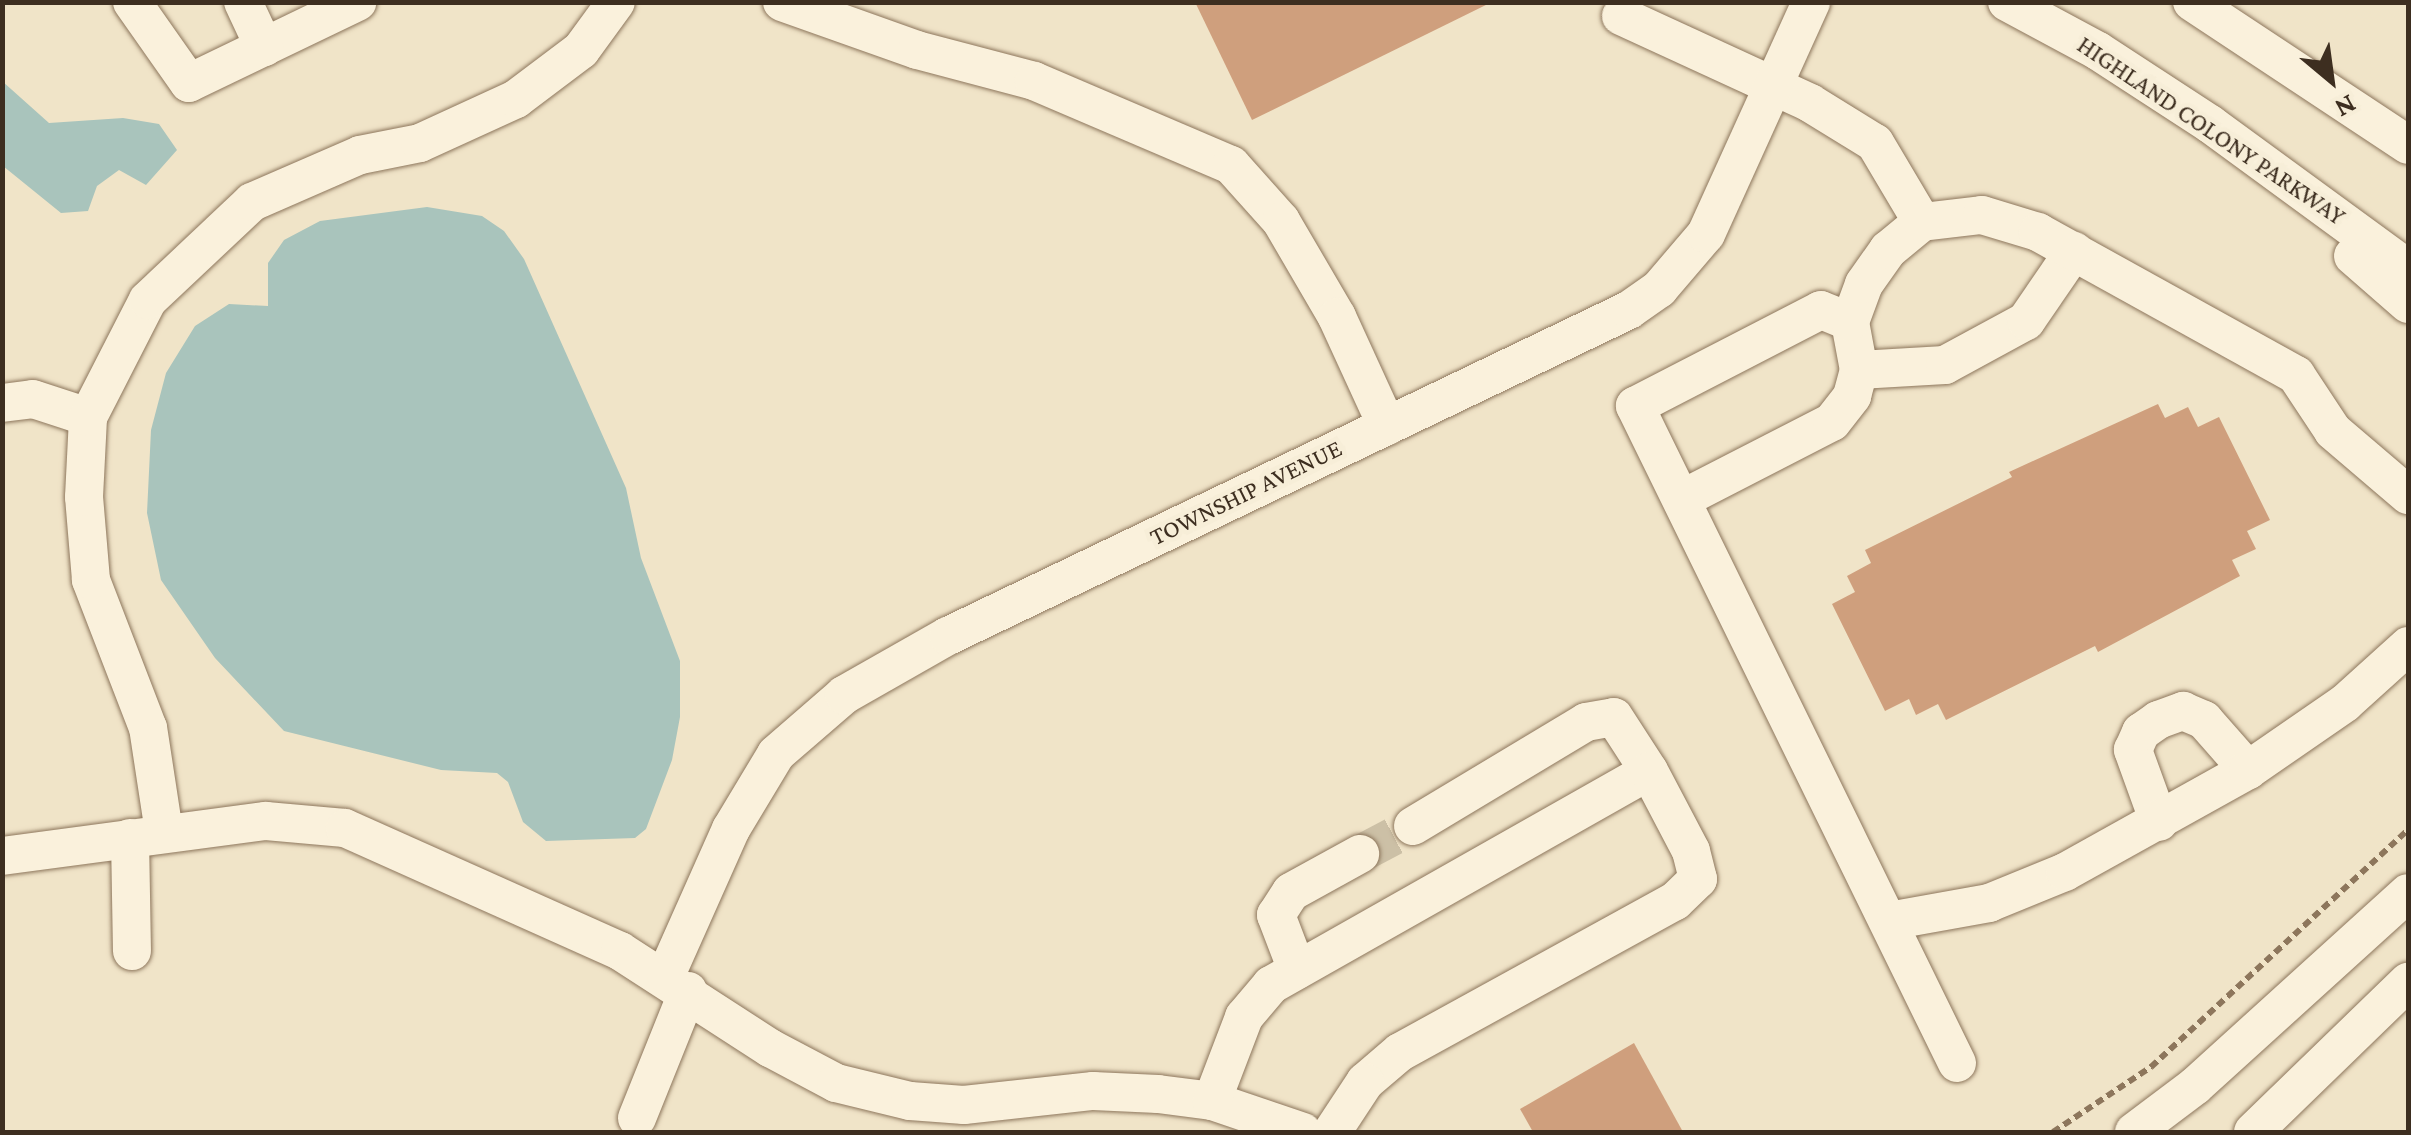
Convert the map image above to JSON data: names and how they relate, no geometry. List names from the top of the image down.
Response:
{
  "streets": {
    "street": ["HIGHLAND COLONY PARKWAY", "TOWNSHIP AVENUE"]
  },
  "north": "bottom right"
}
